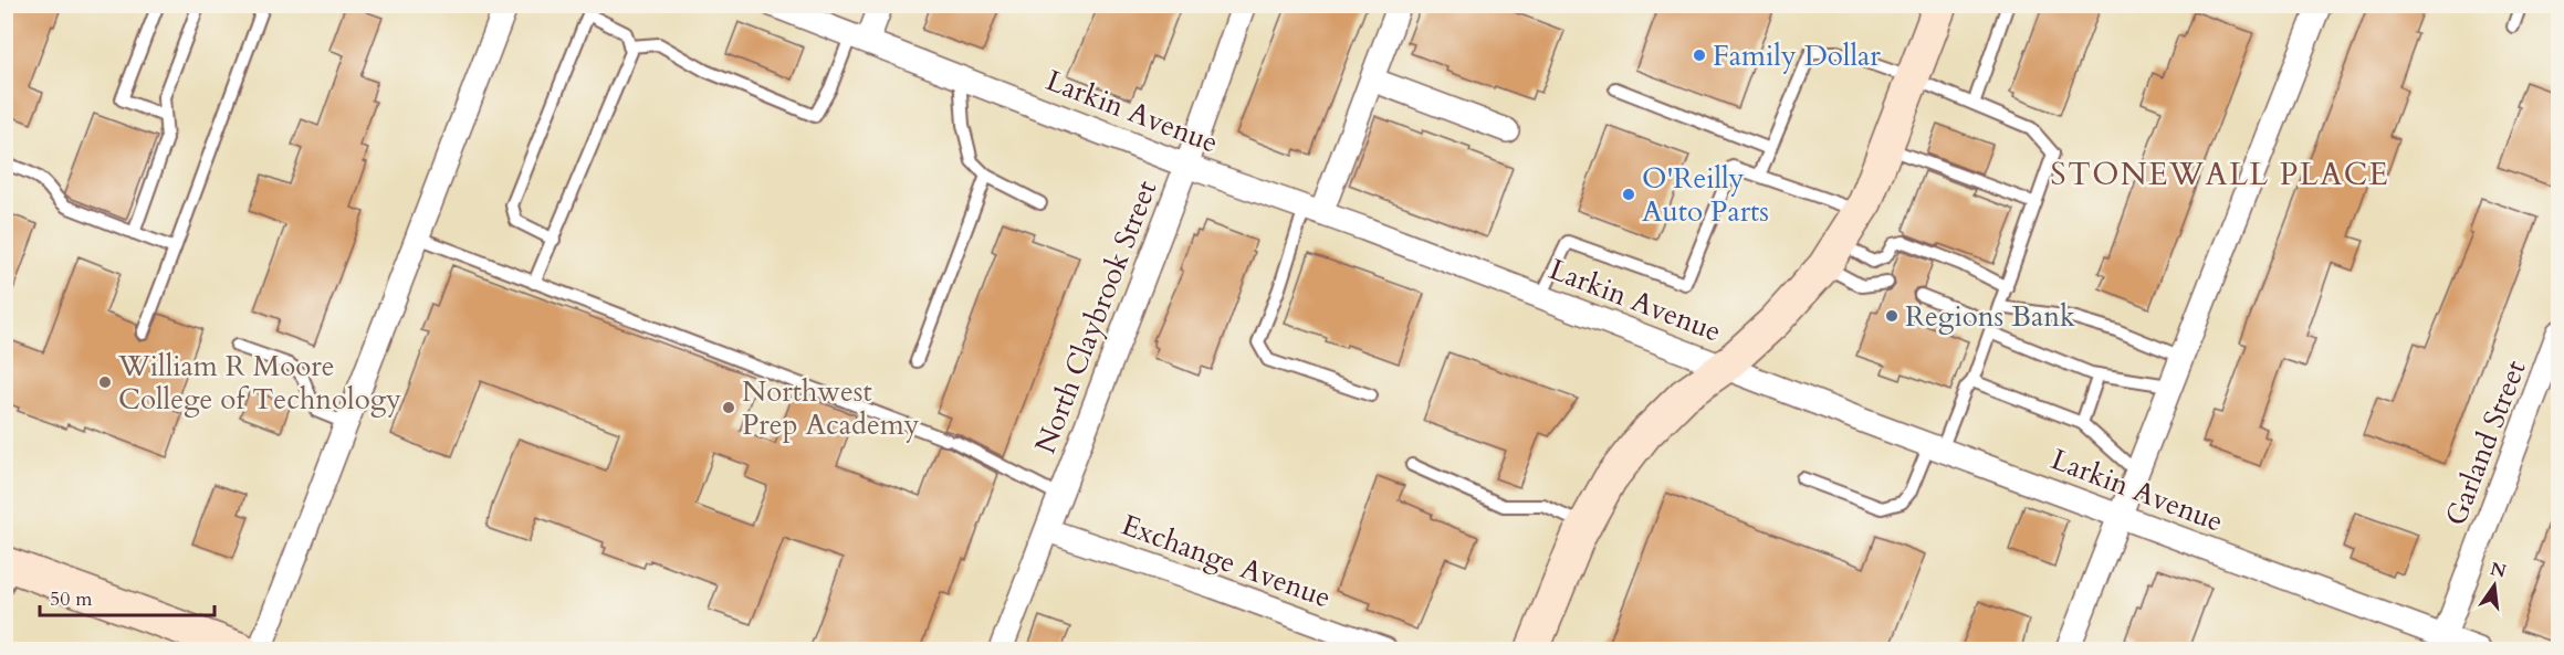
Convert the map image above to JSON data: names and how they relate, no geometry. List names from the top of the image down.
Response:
{
  "streets": {
    "street": [
      "Larkin Avenue",
      "North Claybrook Street",
      "Garland Street",
      "Exchange Avenue"
    ]
  },
  "crossings": [
    ["Larkin Avenue", "North Claybrook Street"],
    ["Larkin Avenue", "Garland Street"],
    ["North Claybrook Street", "Exchange Avenue"]
  ],
  "districts": ["STONEWALL PLACE"],
  "places": [
    "Family Dollar",
    "O'Reilly Auto Parts",
    "Regions Bank",
    "William R Moore College of Technology",
    "Northwest Prep Academy"
  ],
  "scale_bar": "50 m",
  "north": "top"
}
